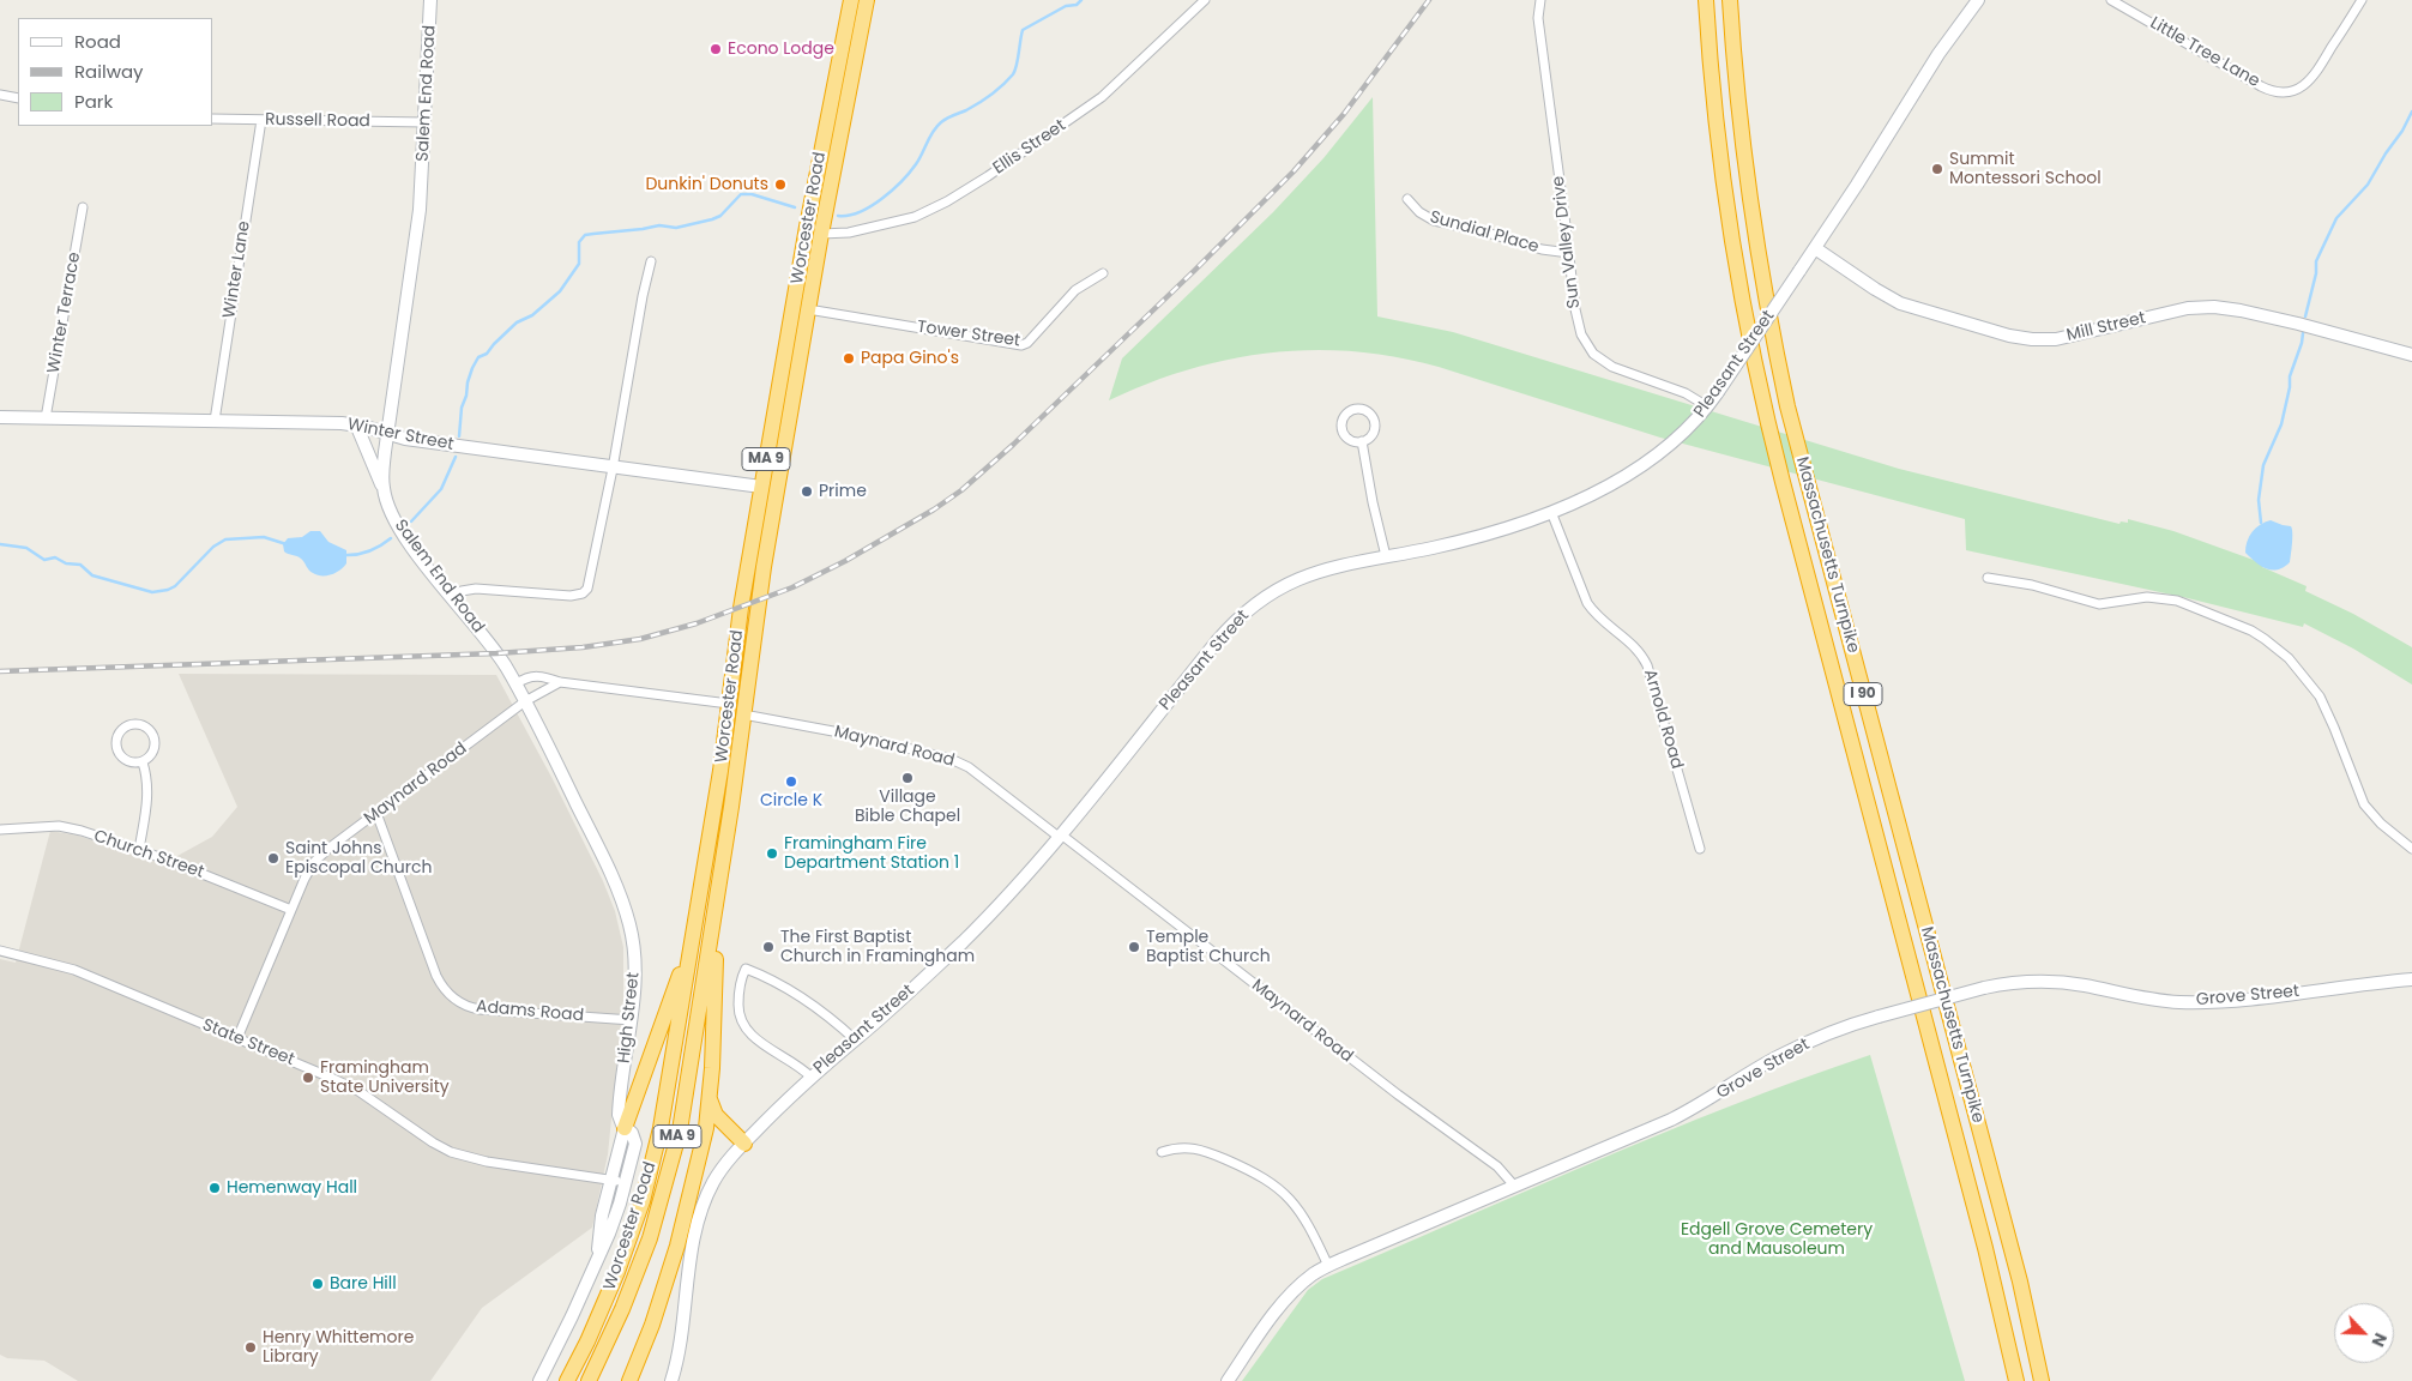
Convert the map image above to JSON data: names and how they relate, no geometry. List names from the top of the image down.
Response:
{
  "streets": {
    "highway": [
      "Worcester Road",
      "MA 9",
      "Massachusetts Turnpike",
      "I 90"
    ],
    "street": [
      "Little Tree Lane",
      "Salem End Road",
      "Russell Road",
      "Ellis Street",
      "Sundial Place",
      "Sun Valley Drive",
      "Winter Lane",
      "Winter Terrace",
      "Mill Street",
      "Tower Street",
      "Pleasant Street",
      "Winter Street",
      "Arnold Road",
      "Maynard Road",
      "Church Street",
      "Grove Street",
      "Adams Road",
      "High Street",
      "State Street"
    ]
  },
  "crossings": [
    ["Salem End Road", "Russell Road"],
    ["Salem End Road", "Winter Street"],
    ["Salem End Road", "Maynard Road"],
    ["Salem End Road", "High Street"],
    ["Russell Road", "Winter Lane"],
    ["Ellis Street", "Worcester Road"],
    ["Worcester Road", "Tower Street"],
    ["Worcester Road", "Winter Street"],
    ["Worcester Road", "Maynard Road"],
    ["Sundial Place", "Sun Valley Drive"],
    ["Sun Valley Drive", "Pleasant Street"],
    ["Winter Lane", "Winter Street"],
    ["Winter Terrace", "Winter Street"],
    ["Mill Street", "Pleasant Street"],
    ["Pleasant Street", "Arnold Road"],
    ["Pleasant Street", "Maynard Road"],
    ["Maynard Road", "Church Street"],
    ["Maynard Road", "Grove Street"],
    ["Maynard Road", "Adams Road"],
    ["Maynard Road", "State Street"],
    ["Adams Road", "High Street"],
    ["High Street", "State Street"]
  ],
  "parks": ["Edgell Grove Cemetery and Mausoleum"],
  "places": [
    "Econo Lodge",
    "Summit Montessori School",
    "Dunkin' Donuts",
    "Papa Gino's",
    "Prime",
    "Village Bible Chapel",
    "Circle K",
    "Framingham Fire Department Station 1",
    "Saint Johns Episcopal Church",
    "The First Baptist Church in Framingham",
    "Temple Baptist Church",
    "Framingham State University",
    "Hemenway Hall",
    "Bare Hill",
    "Henry Whittemore Library"
  ],
  "legend": ["Road", "Railway", "Park"],
  "north": "bottom right"
}
